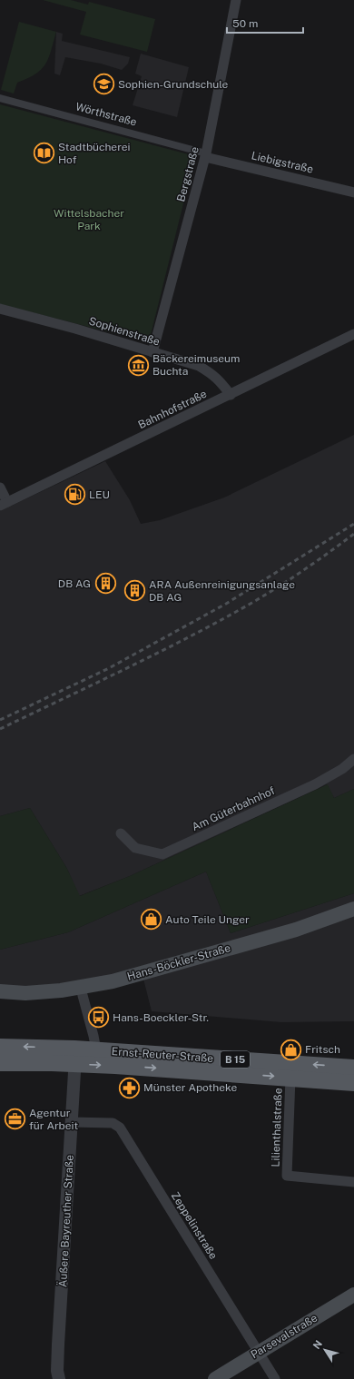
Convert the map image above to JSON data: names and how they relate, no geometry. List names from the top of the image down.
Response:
{
  "streets": {
    "main road": [
      "Hans-Böckler-Straße",
      "Ernst-Reuter-Straße",
      "B 15",
      "Parsevalstraße"
    ],
    "street": [
      "Wörthstraße",
      "Liebigstraße",
      "Bergstraße",
      "Sophienstraße",
      "Bahnhofstraße",
      "Am Güterbahnhof",
      "Lilienthalstraße",
      "Äußere Bayreuther Straße",
      "Zeppelinstraße"
    ]
  },
  "crossings": [
    ["Wörthstraße", "Liebigstraße"],
    ["Wörthstraße", "Bergstraße"],
    ["Liebigstraße", "Bergstraße"],
    ["Bergstraße", "Sophienstraße"],
    ["Sophienstraße", "Bahnhofstraße"],
    ["Ernst-Reuter-Straße", "Lilienthalstraße"],
    ["Ernst-Reuter-Straße", "Äußere Bayreuther Straße"],
    ["Äußere Bayreuther Straße", "Zeppelinstraße"],
    ["Zeppelinstraße", "Parsevalstraße"]
  ],
  "parks": ["Wittelsbacher Park"],
  "places": {
    "school or university": ["Sophien-Grundschule"],
    "library": ["Stadtbücherei Hof"],
    "museum": ["Bäckereimuseum Buchta"],
    "fuel station": ["LEU"],
    "building": ["DB AG", "ARA Außenreinigungsanlage DB AG"],
    "shop": ["Auto Teile Unger", "Fritsch"],
    "bus stop": ["Hans-Boeckler-Str."],
    "pharmacy": ["Münster Apotheke"],
    "office": ["Agentur für Arbeit"]
  },
  "scale_bar": "50 m",
  "north": "top left"
}
